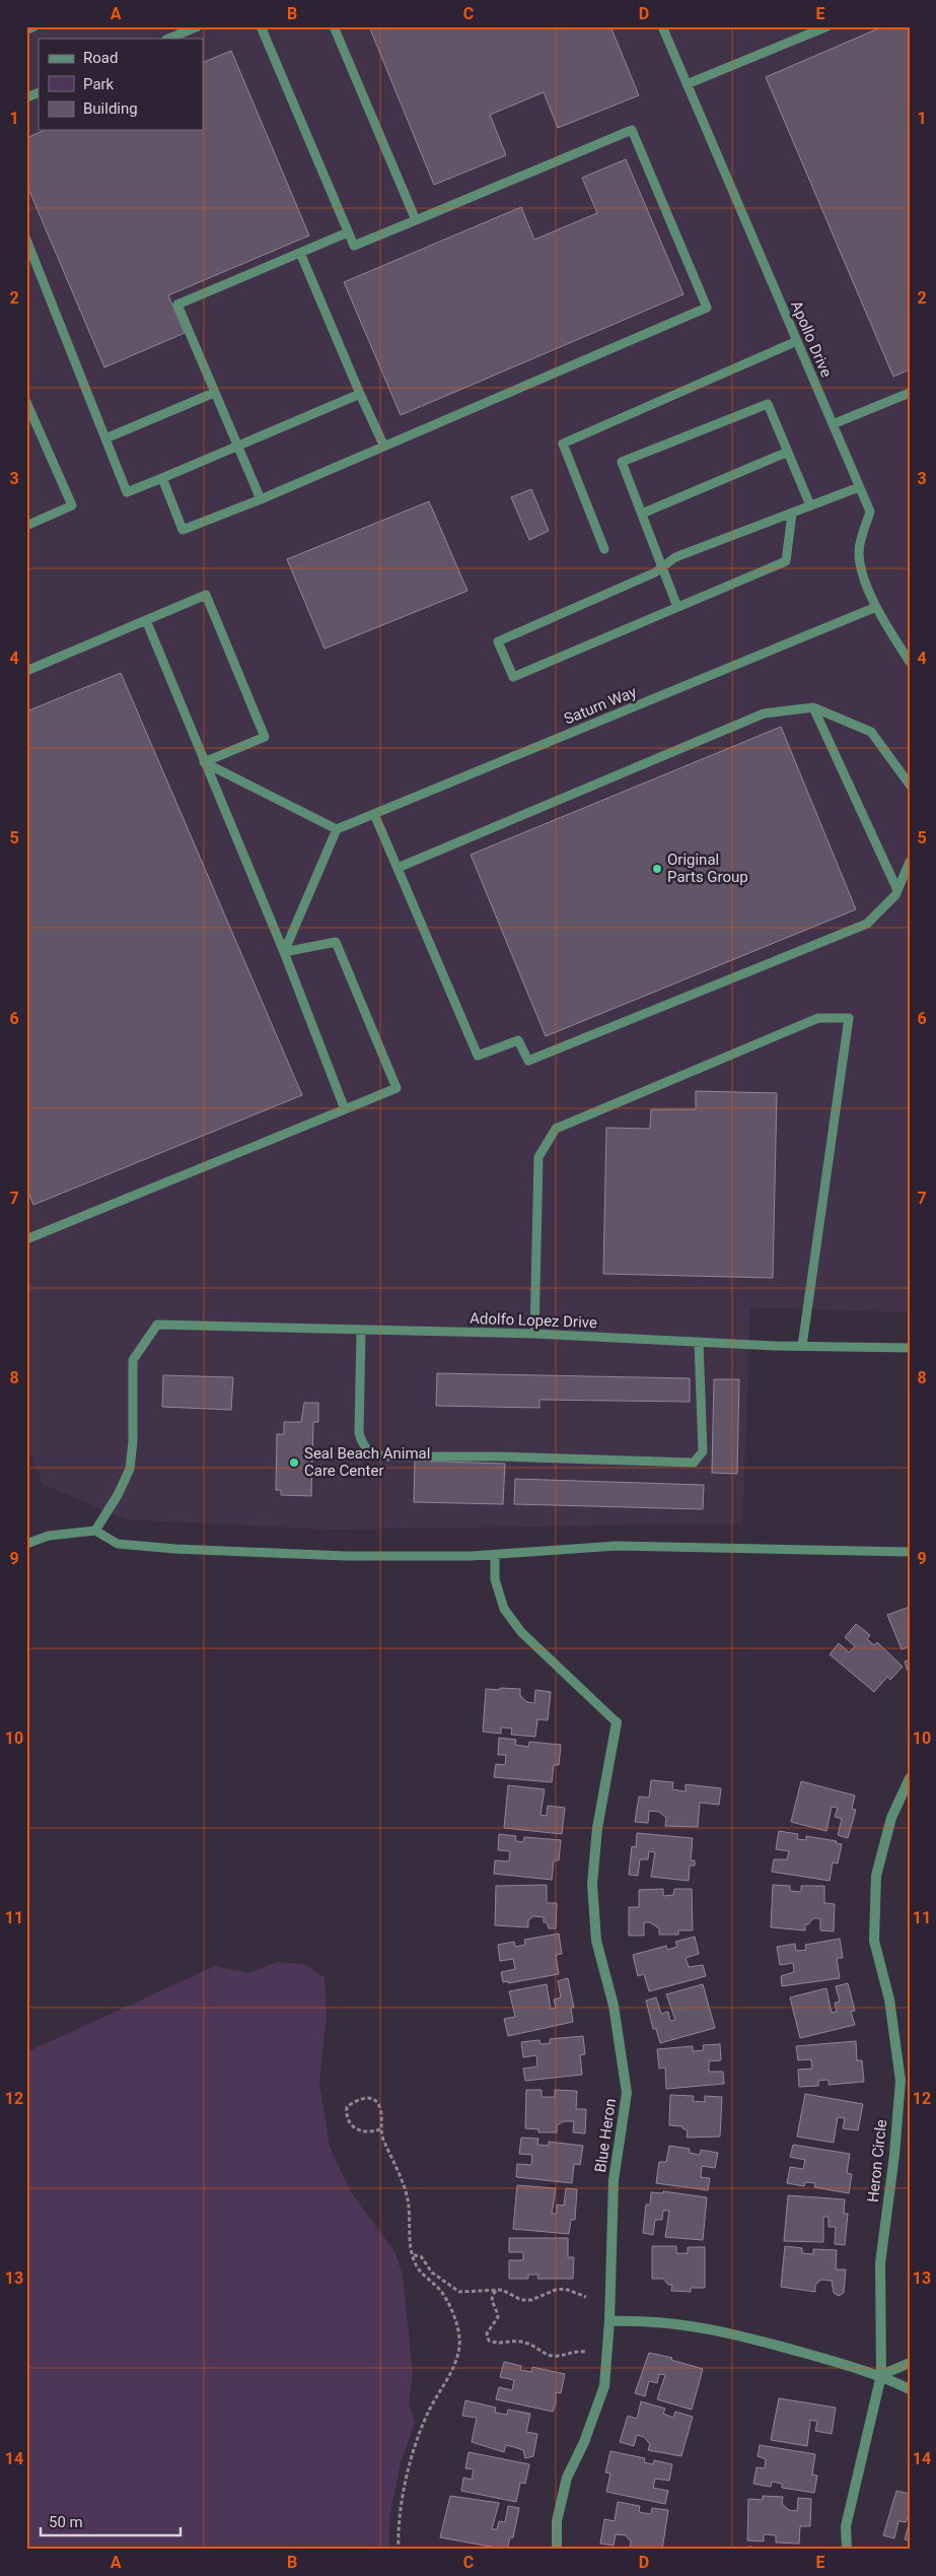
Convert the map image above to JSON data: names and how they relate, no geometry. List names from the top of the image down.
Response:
{
  "streets": {
    "street": ["Blue Heron", "Heron Circle"],
    "lane": ["Apollo Drive", "Saturn Way", "Adolfo Lopez Drive"]
  },
  "crossings": [
    ["Apollo Drive", "Saturn Way"]
  ],
  "places": ["Original Parts Group", "Seal Beach Animal Care Center"],
  "legend": ["Road", "Park", "Building"],
  "scale_bar": "50 m",
  "grid": {
    "columns": [
      "A",
      "B",
      "C",
      "D",
      "E"
    ],
    "rows": [
      "1",
      "2",
      "3",
      "4",
      "5",
      "6",
      "7",
      "8",
      "9",
      "10",
      "11",
      "12",
      "13",
      "14"
    ]
  }
}
